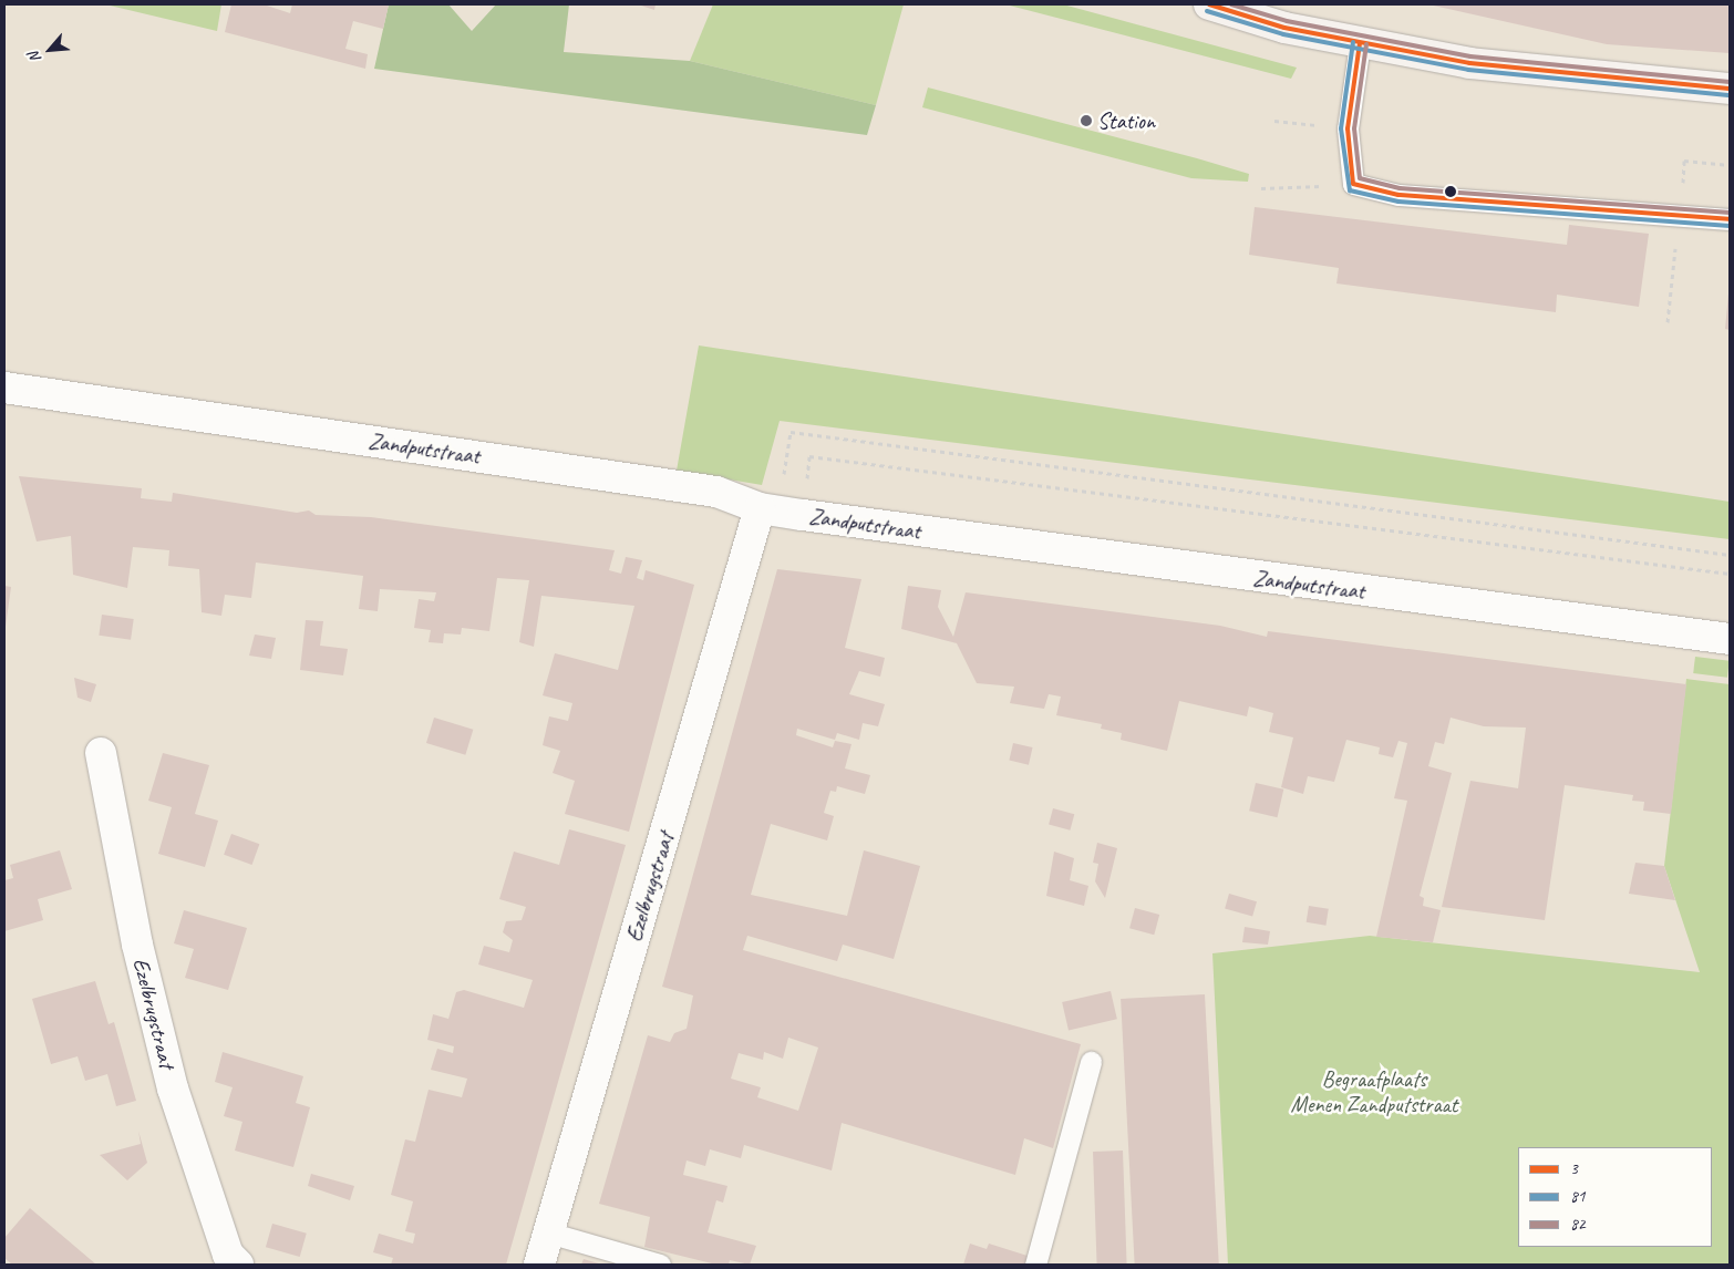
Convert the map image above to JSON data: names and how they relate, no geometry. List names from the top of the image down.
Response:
{
  "streets": {
    "street": ["Zandputstraat", "Ezelbrugstraat"]
  },
  "crossings": [
    ["Zandputstraat", "Ezelbrugstraat"]
  ],
  "parks": ["Begraafplaats Menen Zandputstraat"],
  "places": ["Station"],
  "lines": ["transit line 3", "transit line 82", "transit line 81"],
  "legend": ["3", "81", "82"],
  "north": "bottom left"
}
